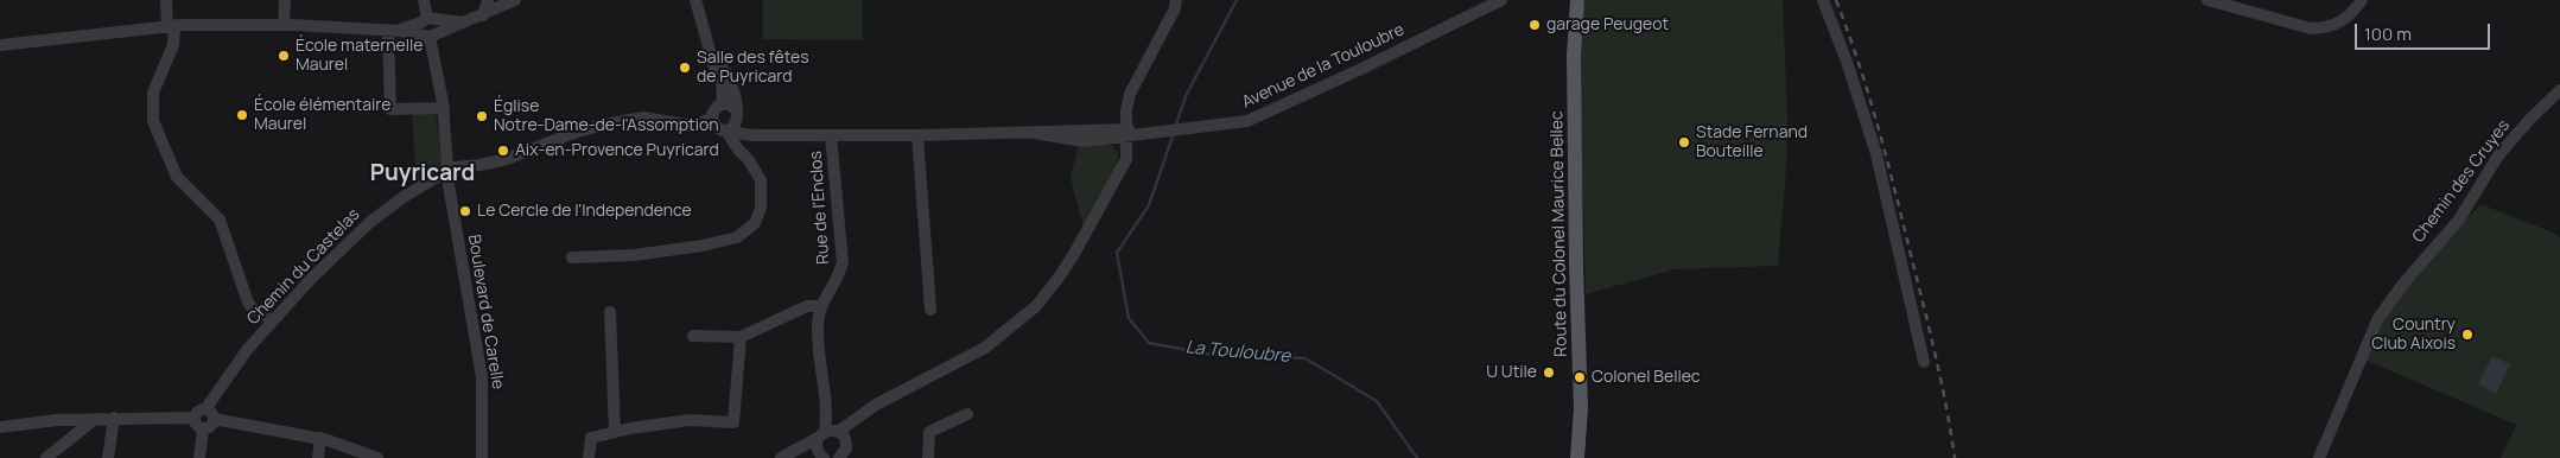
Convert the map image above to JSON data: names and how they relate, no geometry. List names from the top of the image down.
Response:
{
  "streets": {
    "main road": ["Route du Colonel Maurice Bellec"],
    "street": [
      "Avenue de la Touloubre",
      "Chemin des Cruyes",
      "Rue de l'Enclos",
      "Chemin du Castelas",
      "Boulevard de Carelle"
    ]
  },
  "crossings": [
    ["Avenue de la Touloubre", "Rue de l'Enclos"],
    ["Chemin du Castelas", "Boulevard de Carelle"]
  ],
  "districts": ["Puyricard"],
  "water": ["La Touloubre"],
  "places": [
    "garage Peugeot",
    "École maternelle Maurel",
    "Salle des fêtes de Puyricard",
    "École élémentaire Maurel",
    "Église Notre-Dame-de-l'Assomption",
    "Stade Fernand Bouteille",
    "Aix-en-Provence Puyricard",
    "Le Cercle de l'Independence",
    "Country Club Aixois",
    "U Utile",
    "Colonel Bellec"
  ],
  "scale_bar": "100 m"
}
